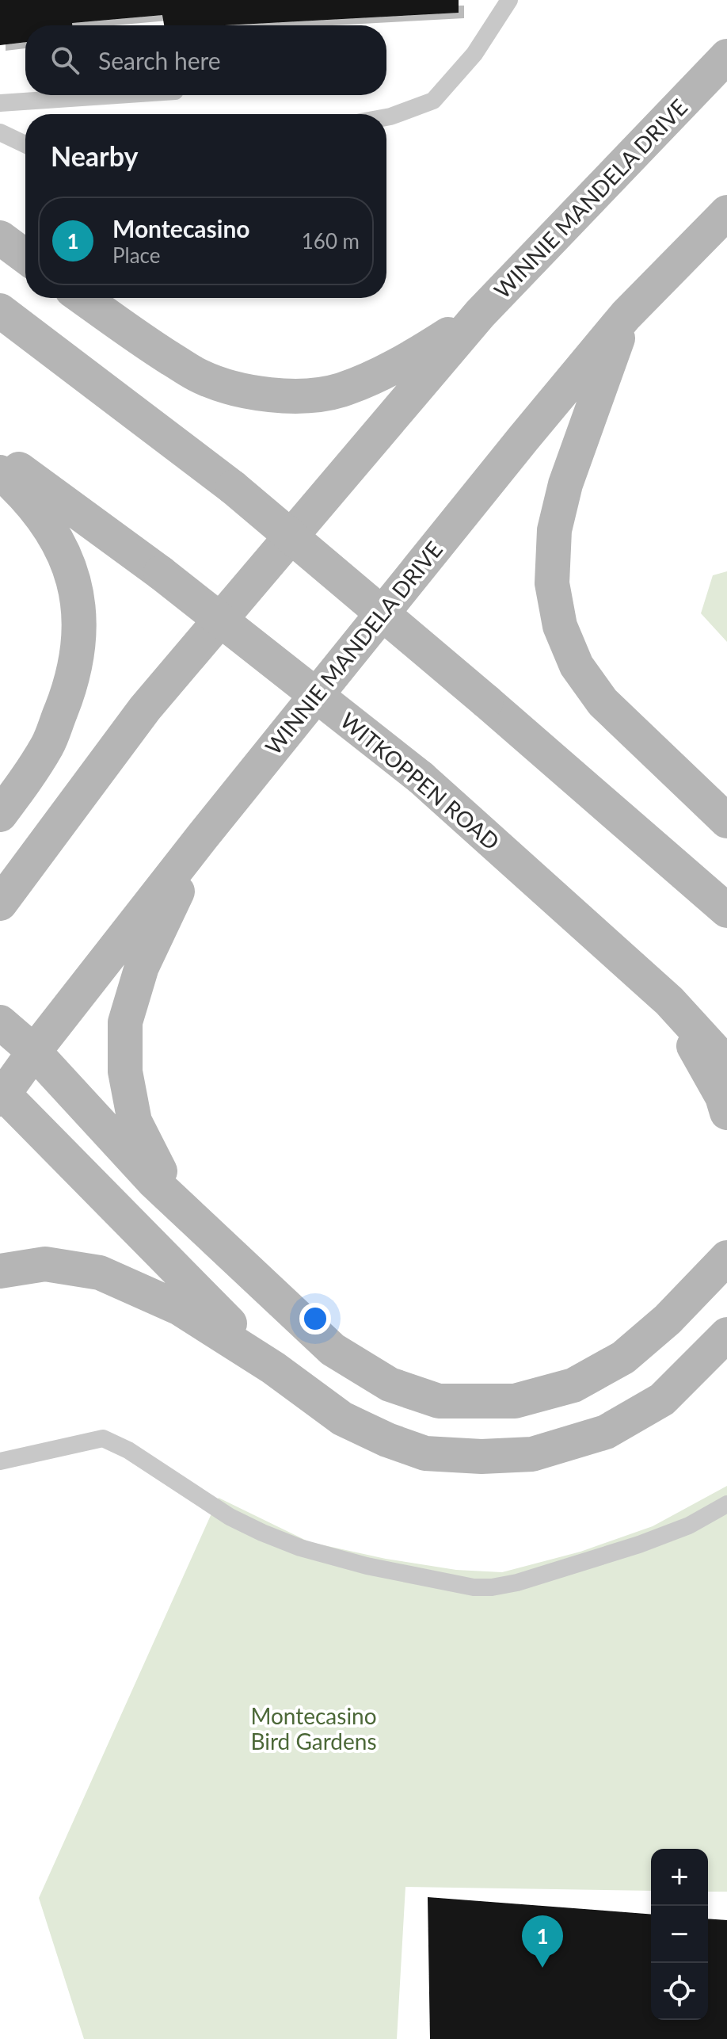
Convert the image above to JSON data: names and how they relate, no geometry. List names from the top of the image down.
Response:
{
  "streets": {
    "main road": ["WINNIE MANDELA DRIVE", "WITKOPPEN ROAD"]
  },
  "parks": ["Montecasino Bird Gardens"],
  "page": {
    "search": "Search here",
    "heading": "Nearby",
    "list": [
      {
        "mark": "1",
        "name": "Montecasino",
        "note": "Place",
        "value": "160 m"
      }
    ],
    "map_buttons": ["+", "−"],
    "pins": "1"
  }
}
